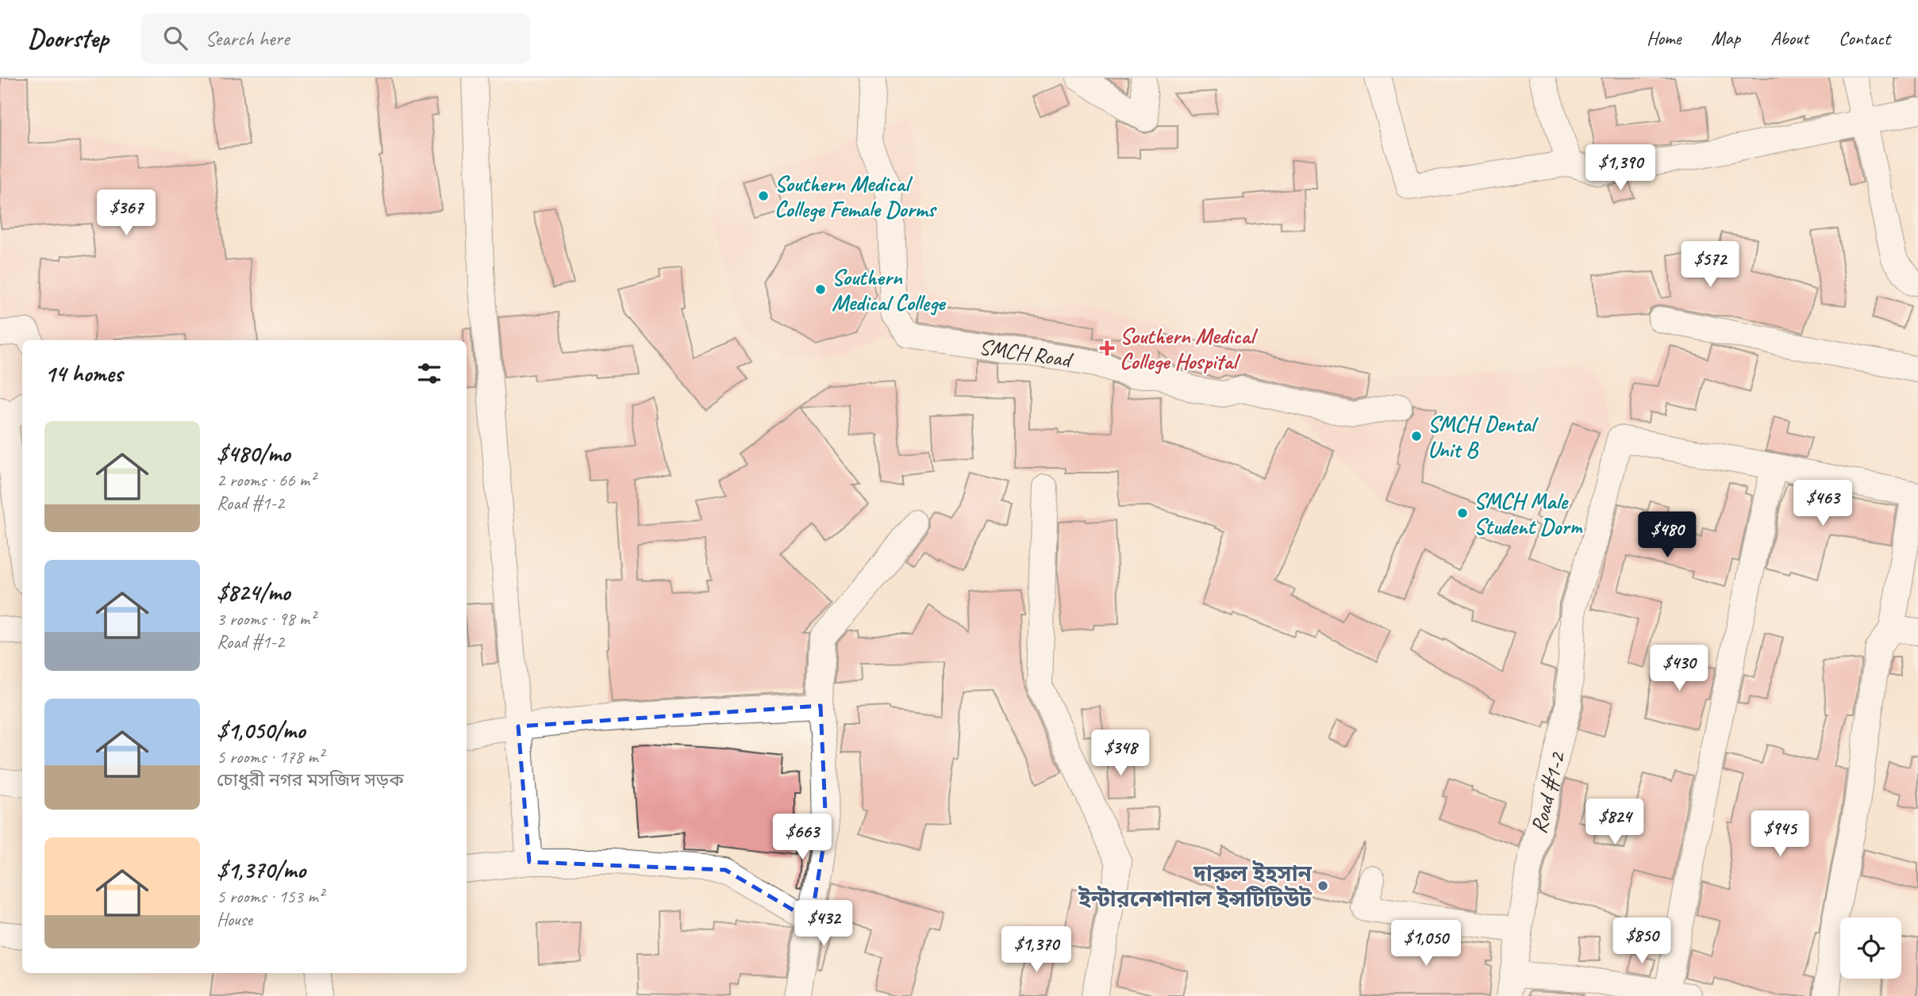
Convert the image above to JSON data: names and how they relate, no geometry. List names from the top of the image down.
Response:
{
  "streets": {
    "street": ["SMCH Road", "Road #1-2"]
  },
  "places": {
    "other": [
      "Southern Medical College Female Dorms",
      "Southern Medical College",
      "SMCH Dental Unit B",
      "SMCH Male Student Dorm",
      "দারুল ইহসান ইন্টারনেশানাল ইন্সটিটিউট"
    ],
    "health": ["Southern Medical College Hospital"]
  },
  "page": {
    "header": "Doorstep",
    "search": "Search here",
    "nav": [
      "Home",
      "Map",
      "About",
      "Contact"
    ],
    "price": [
      "$1,390",
      "$367",
      "$572",
      "$463",
      "$480",
      "$430",
      "$348",
      "$824",
      "$945",
      "$663",
      "$432",
      "$850",
      "$1,050",
      "$1,370"
    ],
    "heading": "14 homes",
    "list": [
      {
        "name": "$480/mo",
        "note": "2 rooms · 66 m² · Road #1-2"
      },
      {
        "name": "$824/mo",
        "note": "3 rooms · 98 m² · Road #1-2"
      },
      {
        "name": "$1,050/mo",
        "note": "5 rooms · 178 m² · চোধুরী নগর মসজিদ সড়ক"
      },
      {
        "name": "$1,370/mo",
        "note": "5 rooms · 153 m² · House"
      }
    ]
  }
}
